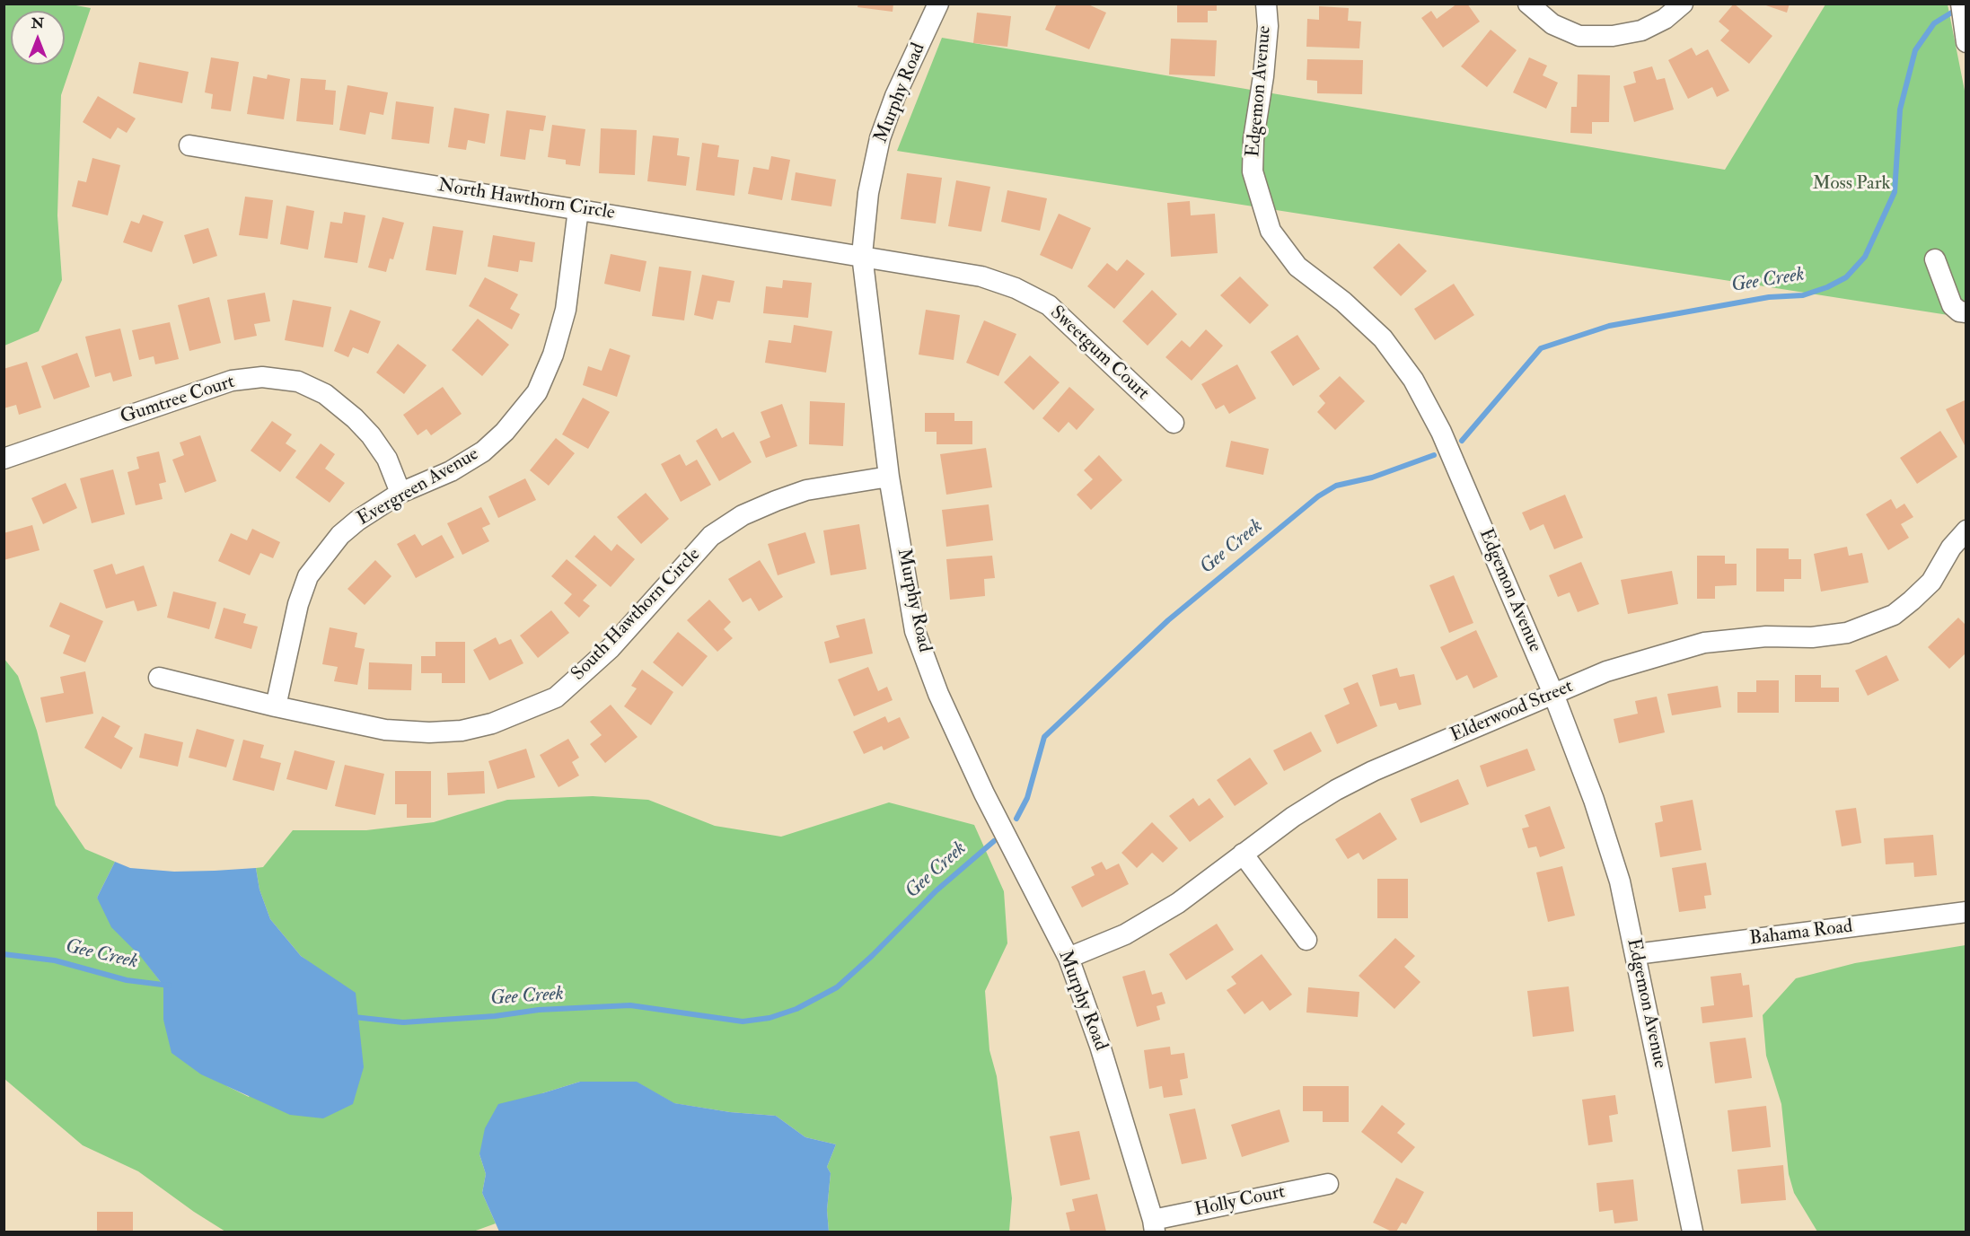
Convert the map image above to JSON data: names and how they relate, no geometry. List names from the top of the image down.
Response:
{
  "streets": {
    "street": [
      "Edgemon Avenue",
      "Murphy Road",
      "North Hawthorn Circle",
      "Sweetgum Court",
      "Gumtree Court",
      "Evergreen Avenue",
      "South Hawthorn Circle",
      "Elderwood Street",
      "Bahama Road",
      "Holly Court"
    ]
  },
  "crossings": [
    ["Edgemon Avenue", "Elderwood Street"],
    ["Edgemon Avenue", "Bahama Road"],
    ["Murphy Road", "North Hawthorn Circle"],
    ["Murphy Road", "Sweetgum Court"],
    ["Murphy Road", "South Hawthorn Circle"],
    ["Murphy Road", "Elderwood Street"],
    ["Murphy Road", "Holly Court"],
    ["North Hawthorn Circle", "Sweetgum Court"],
    ["North Hawthorn Circle", "Evergreen Avenue"],
    ["Gumtree Court", "Evergreen Avenue"],
    ["Evergreen Avenue", "South Hawthorn Circle"]
  ],
  "water": ["Gee Creek"],
  "parks": ["Moss Park"],
  "north": "top"
}
